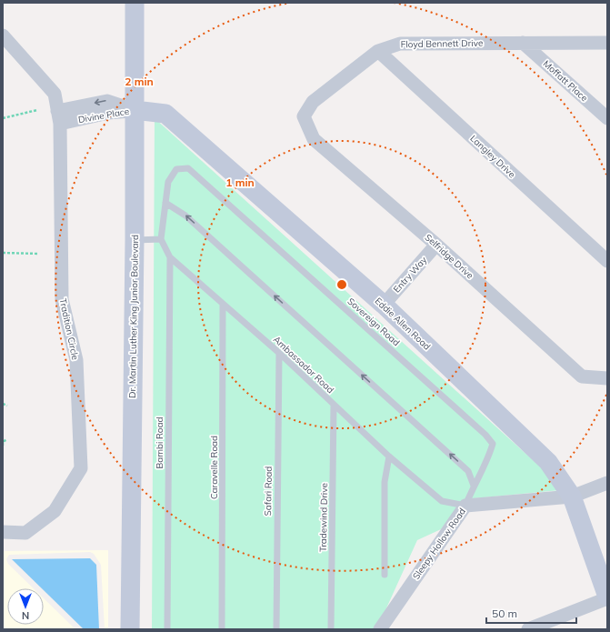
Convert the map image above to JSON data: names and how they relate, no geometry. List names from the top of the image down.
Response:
{
  "streets": {
    "street": [
      "Floyd Bennett Drive",
      "Moffatt Place",
      "Divine Place",
      "Langley Drive",
      "Selfridge Drive",
      "Entry Way",
      "Dr. Martin Luther King Junior Boulevard",
      "Eddie Allen Road",
      "Tradition Circle",
      "Sleepy Hollow Road"
    ],
    "lane": [
      "Sovereign Road",
      "Ambassador Road",
      "Bambi Road",
      "Caravelle Road",
      "Safari Road",
      "Tradewind Drive"
    ]
  },
  "crossings": [
    ["Floyd Bennett Drive", "Moffatt Place"],
    ["Floyd Bennett Drive", "Langley Drive"],
    ["Floyd Bennett Drive", "Selfridge Drive"],
    ["Divine Place", "Dr. Martin Luther King Junior Boulevard"],
    ["Divine Place", "Eddie Allen Road"],
    ["Divine Place", "Tradition Circle"],
    ["Selfridge Drive", "Entry Way"],
    ["Entry Way", "Eddie Allen Road"],
    ["Dr. Martin Luther King Junior Boulevard", "Eddie Allen Road"],
    ["Sovereign Road", "Ambassador Road"],
    ["Sovereign Road", "Sleepy Hollow Road"],
    ["Eddie Allen Road", "Sleepy Hollow Road"],
    ["Ambassador Road", "Bambi Road"],
    ["Ambassador Road", "Caravelle Road"],
    ["Ambassador Road", "Safari Road"],
    ["Ambassador Road", "Tradewind Drive"],
    ["Ambassador Road", "Sleepy Hollow Road"]
  ],
  "scale_bar": "50 m",
  "north": "bottom",
  "rings": ["2 min", "1 min"]
}
